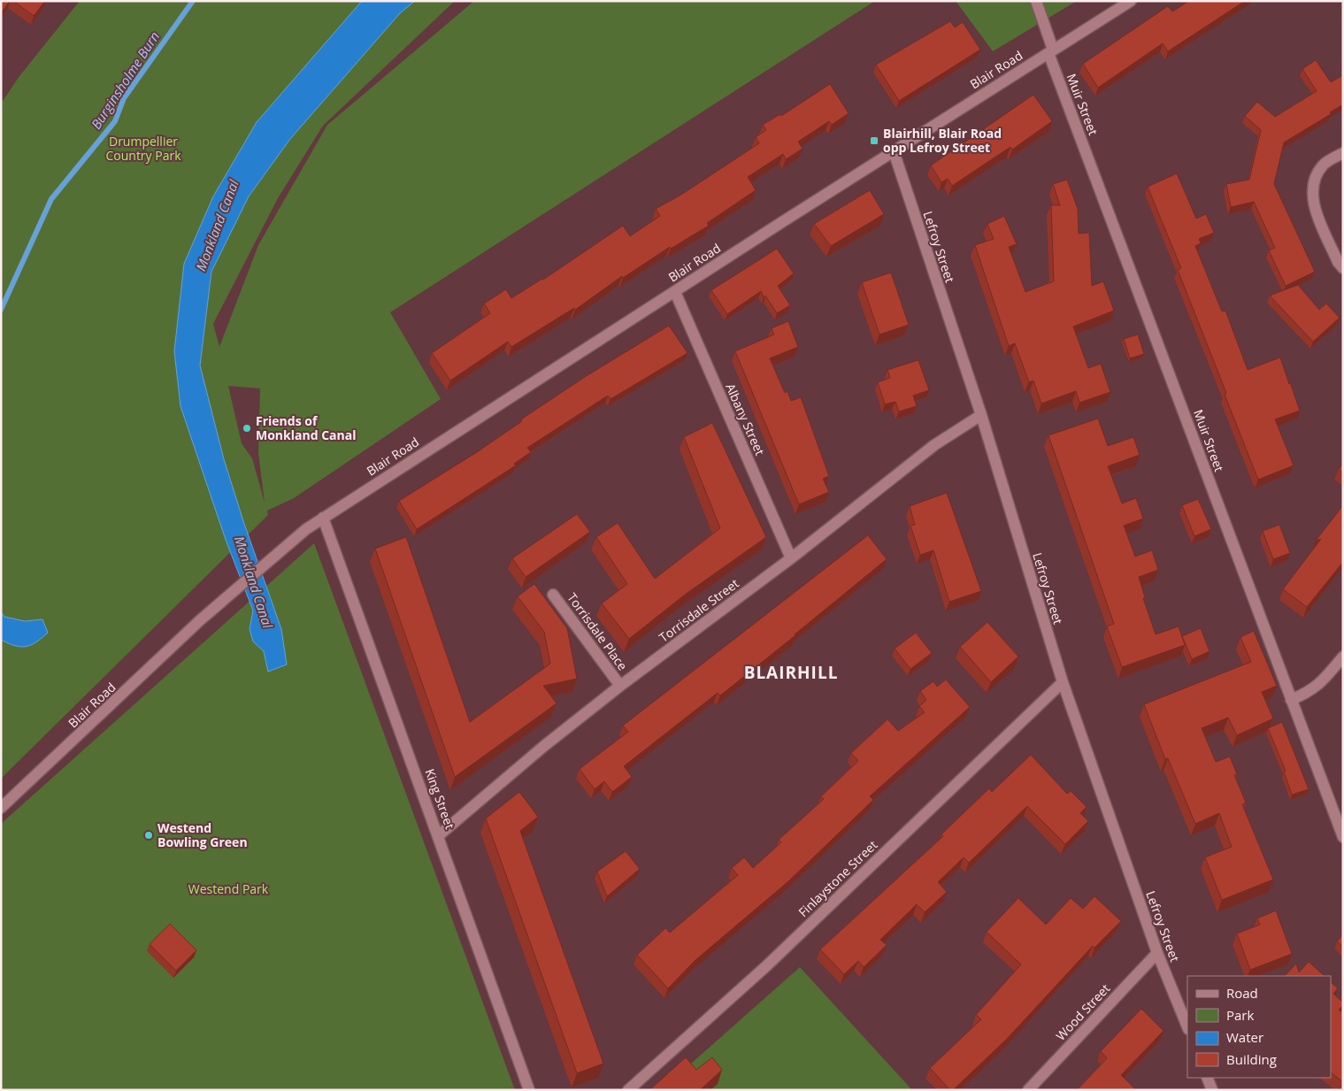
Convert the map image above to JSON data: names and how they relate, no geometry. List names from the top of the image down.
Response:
{
  "streets": {
    "street": [
      "Blair Road",
      "Muir Street",
      "Lefroy Street",
      "Albany Street",
      "Torrisdale Street",
      "Torrisdale Place",
      "King Street",
      "Finlaystone Street",
      "Wood Street"
    ]
  },
  "crossings": [
    ["Blair Road", "Muir Street"],
    ["Blair Road", "Lefroy Street"],
    ["Blair Road", "Albany Street"],
    ["Blair Road", "King Street"],
    ["Lefroy Street", "Torrisdale Street"],
    ["Lefroy Street", "Finlaystone Street"],
    ["Lefroy Street", "Wood Street"],
    ["Albany Street", "Torrisdale Street"],
    ["Torrisdale Street", "Torrisdale Place"],
    ["Torrisdale Street", "King Street"]
  ],
  "districts": ["BLAIRHILL"],
  "water": ["Burginsholme Burn", "Monkland Canal"],
  "parks": ["Drumpellier Country Park", "Westend Park"],
  "places": {
    "transit": ["Blairhill, Blair Road opp Lefroy Street"],
    "other": ["Friends of Monkland Canal", "Westend Bowling Green"]
  },
  "legend": [
    "Road",
    "Park",
    "Water",
    "Building"
  ]
}
